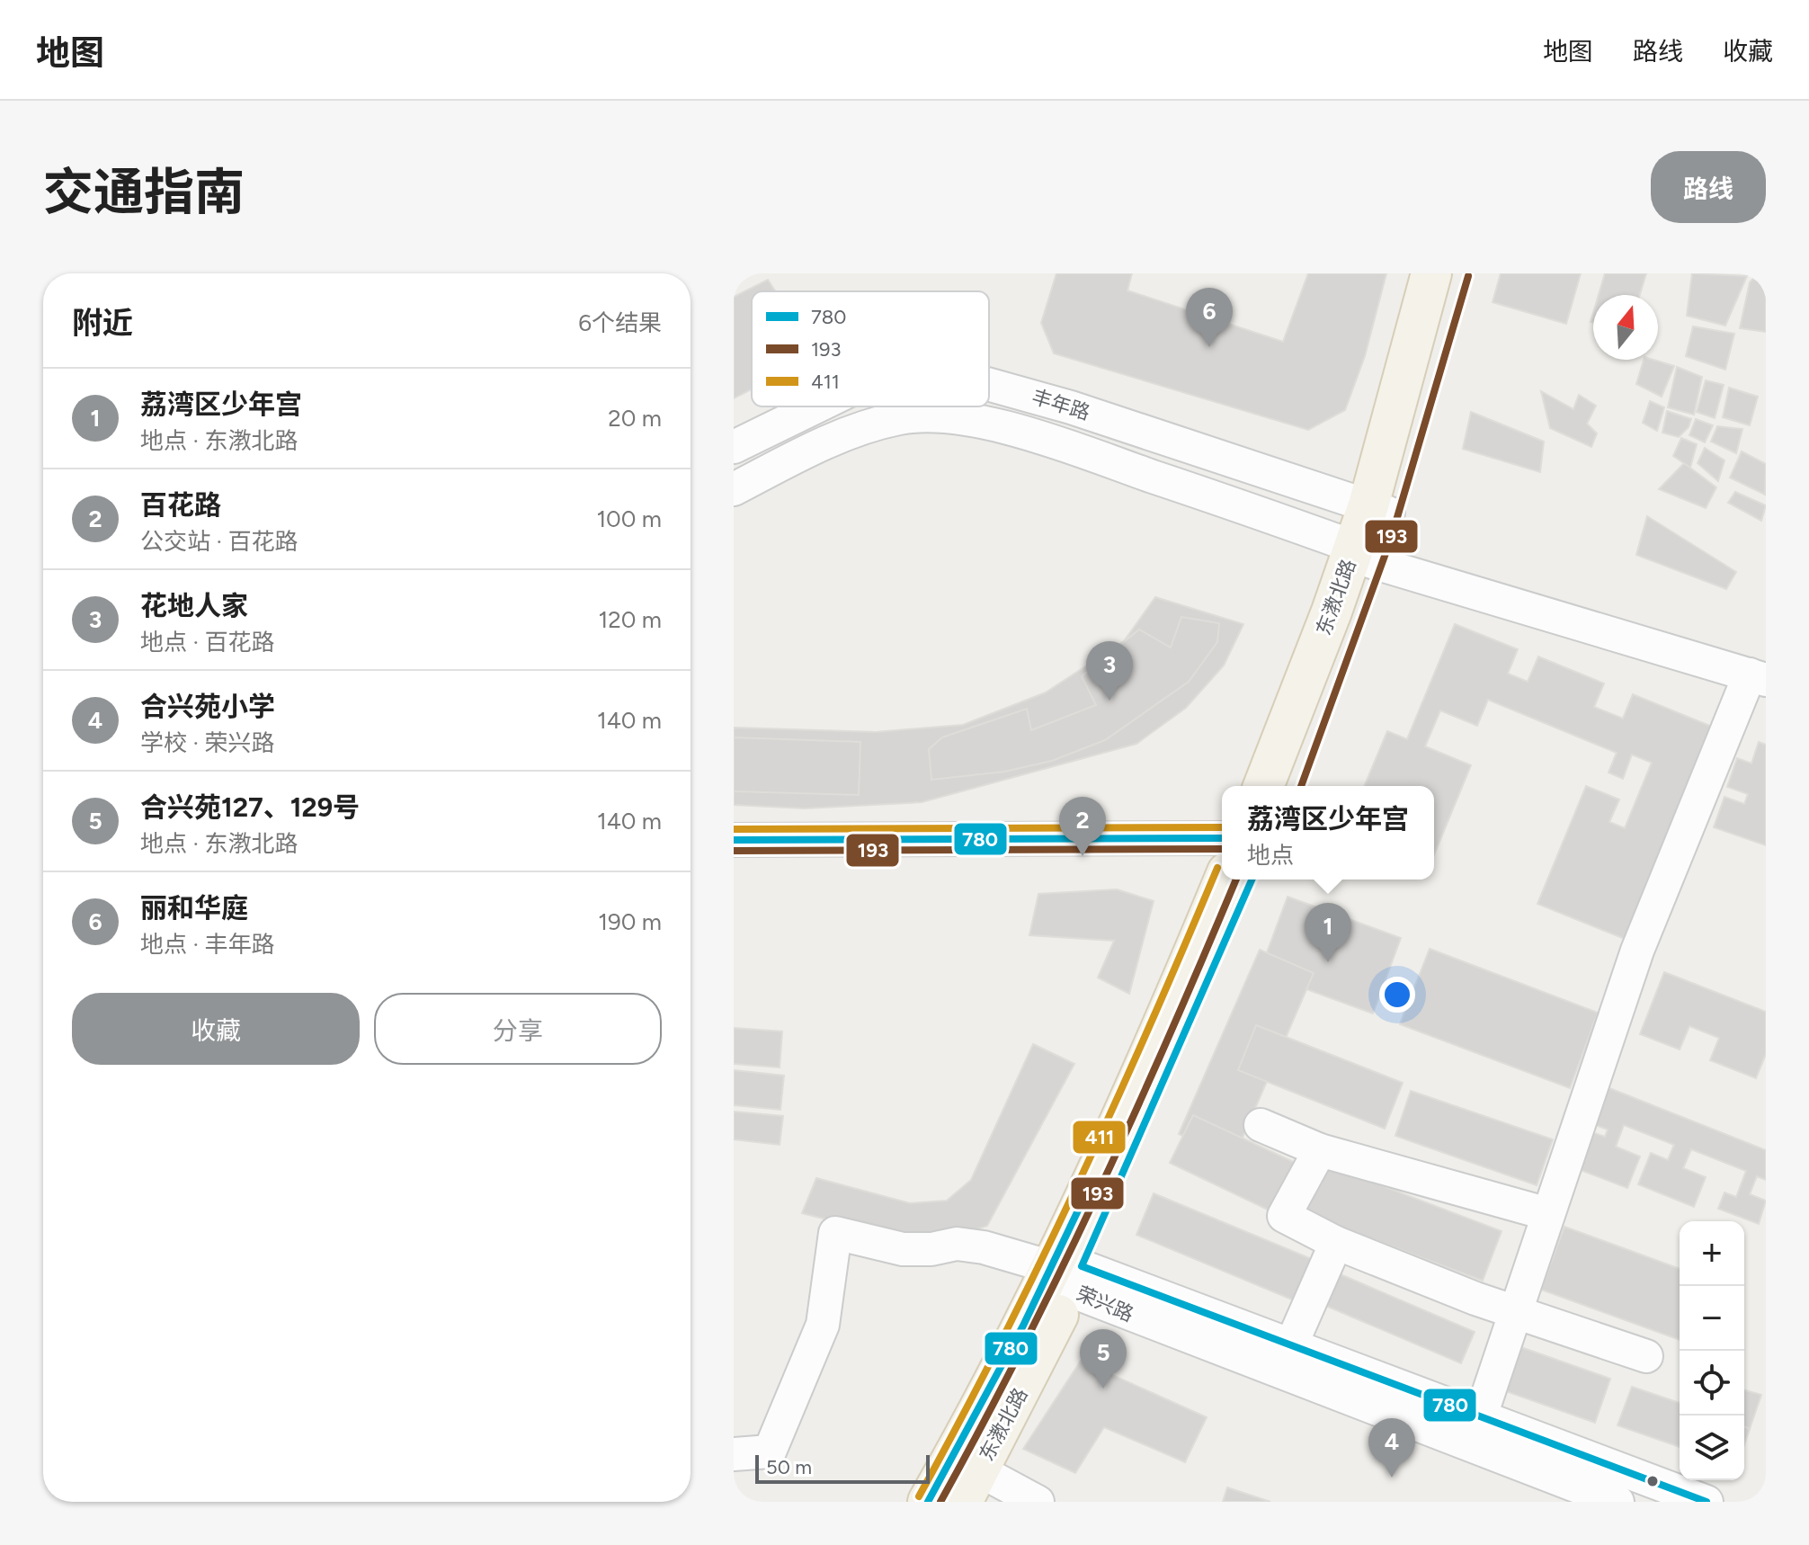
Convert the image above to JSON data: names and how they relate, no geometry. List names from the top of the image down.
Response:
{
  "streets": {
    "main road": ["东漖北路"],
    "street": ["丰年路", "荣兴路"]
  },
  "crossings": [
    ["丰年路", "东漖北路"],
    ["东漖北路", "荣兴路"]
  ],
  "lines": ["transit line 193", "transit line 411", "transit line 780"],
  "legend": ["780", "193", "411"],
  "scale_bar": "50 m",
  "north": "top",
  "page": {
    "header": "地图",
    "nav": ["地图", "路线", "收藏"],
    "title": "交通指南",
    "buttons": [
      "路线",
      ["收藏", "分享"]
    ],
    "heading": ["附近", "6个结果"],
    "pins": [
      "6",
      "3",
      "2",
      "1",
      "5",
      "4"
    ],
    "list": [
      {
        "mark": "1",
        "name": "荔湾区少年宫",
        "note": "地点 · 东漖北路",
        "value": "20 m"
      },
      {
        "mark": "2",
        "name": "百花路",
        "note": "公交站 · 百花路",
        "value": "100 m"
      },
      {
        "mark": "3",
        "name": "花地人家",
        "note": "地点 · 百花路",
        "value": "120 m"
      },
      {
        "mark": "4",
        "name": "合兴苑小学",
        "note": "学校 · 荣兴路",
        "value": "140 m"
      },
      {
        "mark": "5",
        "name": "合兴苑127、129号",
        "note": "地点 · 东漖北路",
        "value": "140 m"
      },
      {
        "mark": "6",
        "name": "丽和华庭",
        "note": "地点 · 丰年路",
        "value": "190 m"
      }
    ],
    "popup": ["荔湾区少年宫", "地点"],
    "map_buttons": ["+", "−"],
    "scale": "50 m"
  }
}
